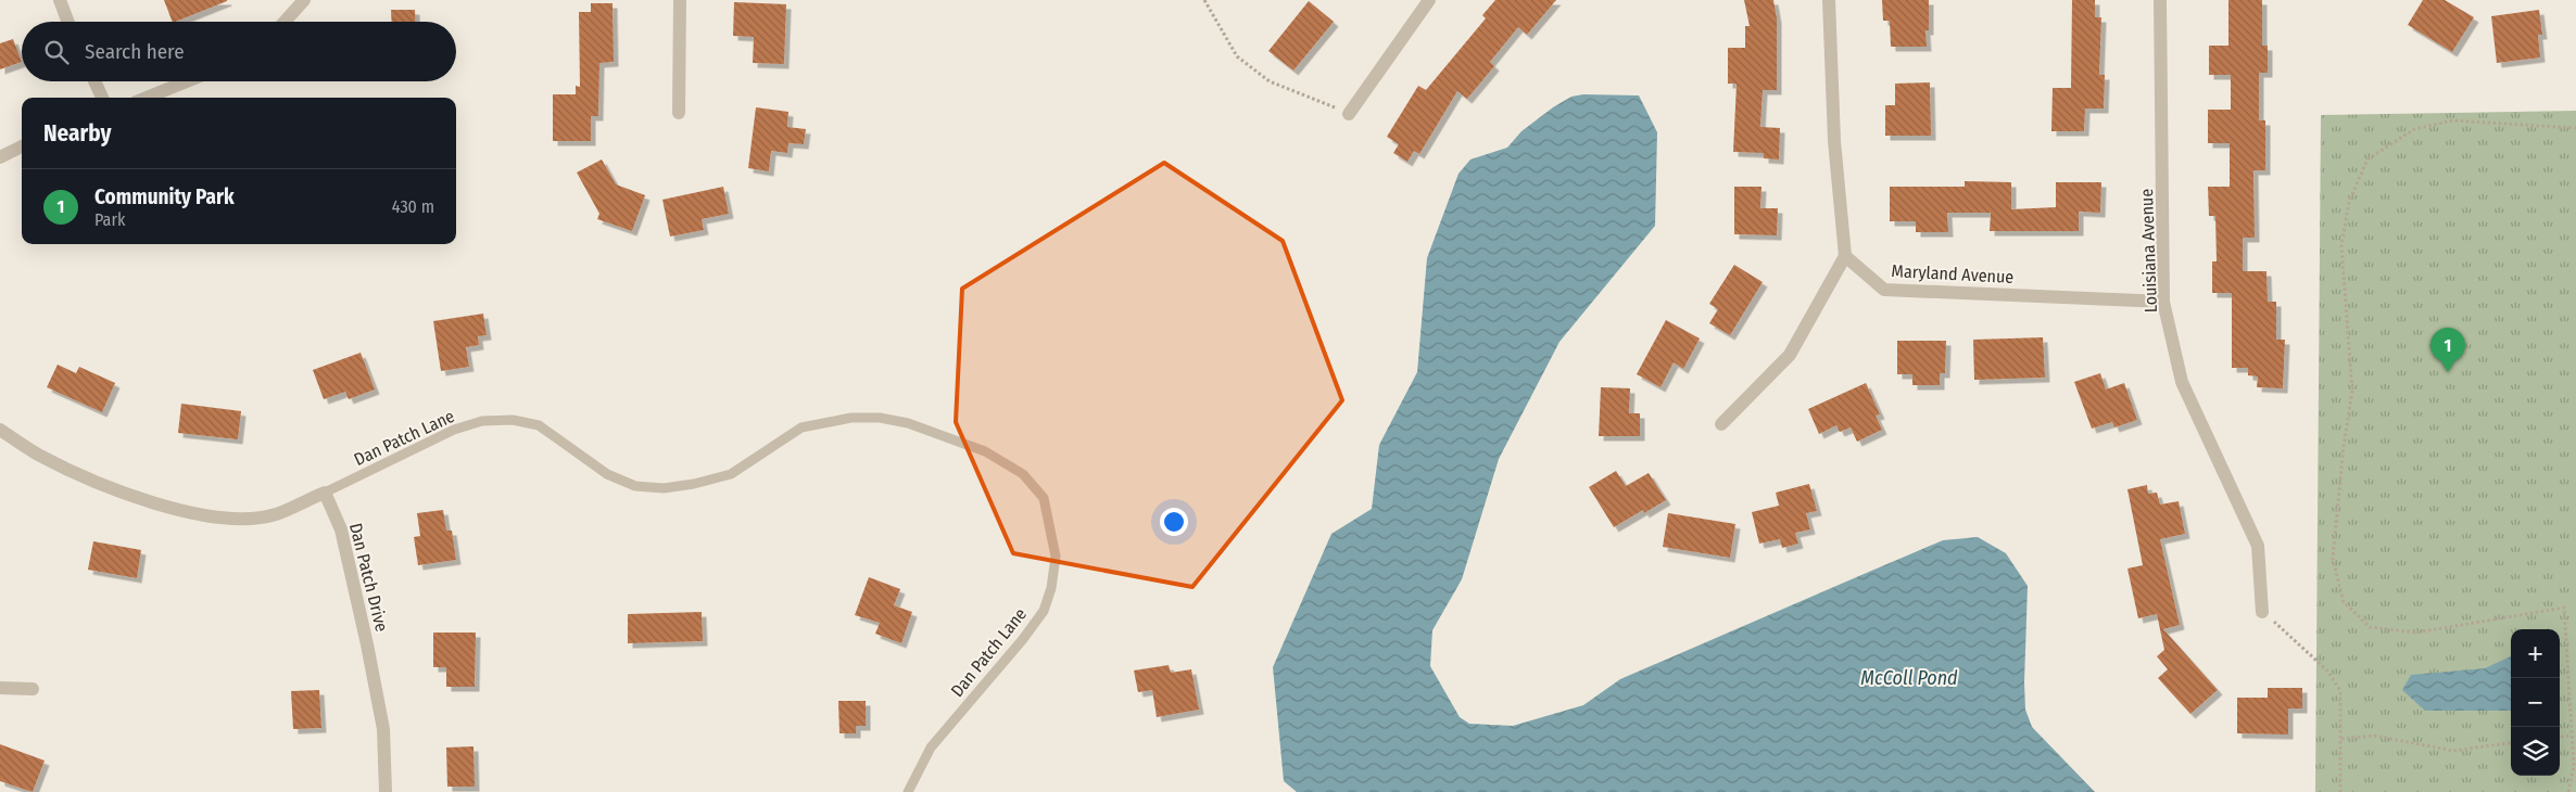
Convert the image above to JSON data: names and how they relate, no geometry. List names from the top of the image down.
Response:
{
  "streets": {
    "street": ["Louisiana Avenue", "Maryland Avenue", "Dan Patch Drive"],
    "lane": ["Dan Patch Lane"]
  },
  "crossings": [
    ["Louisiana Avenue", "Maryland Avenue"],
    ["Dan Patch Lane", "Dan Patch Drive"]
  ],
  "water": ["McColl Pond"],
  "page": {
    "search": "Search here",
    "heading": "Nearby",
    "list": [
      {
        "mark": "1",
        "name": "Community Park",
        "note": "Park",
        "value": "430 m"
      }
    ],
    "pins": "1",
    "map_buttons": ["+", "−"]
  }
}
